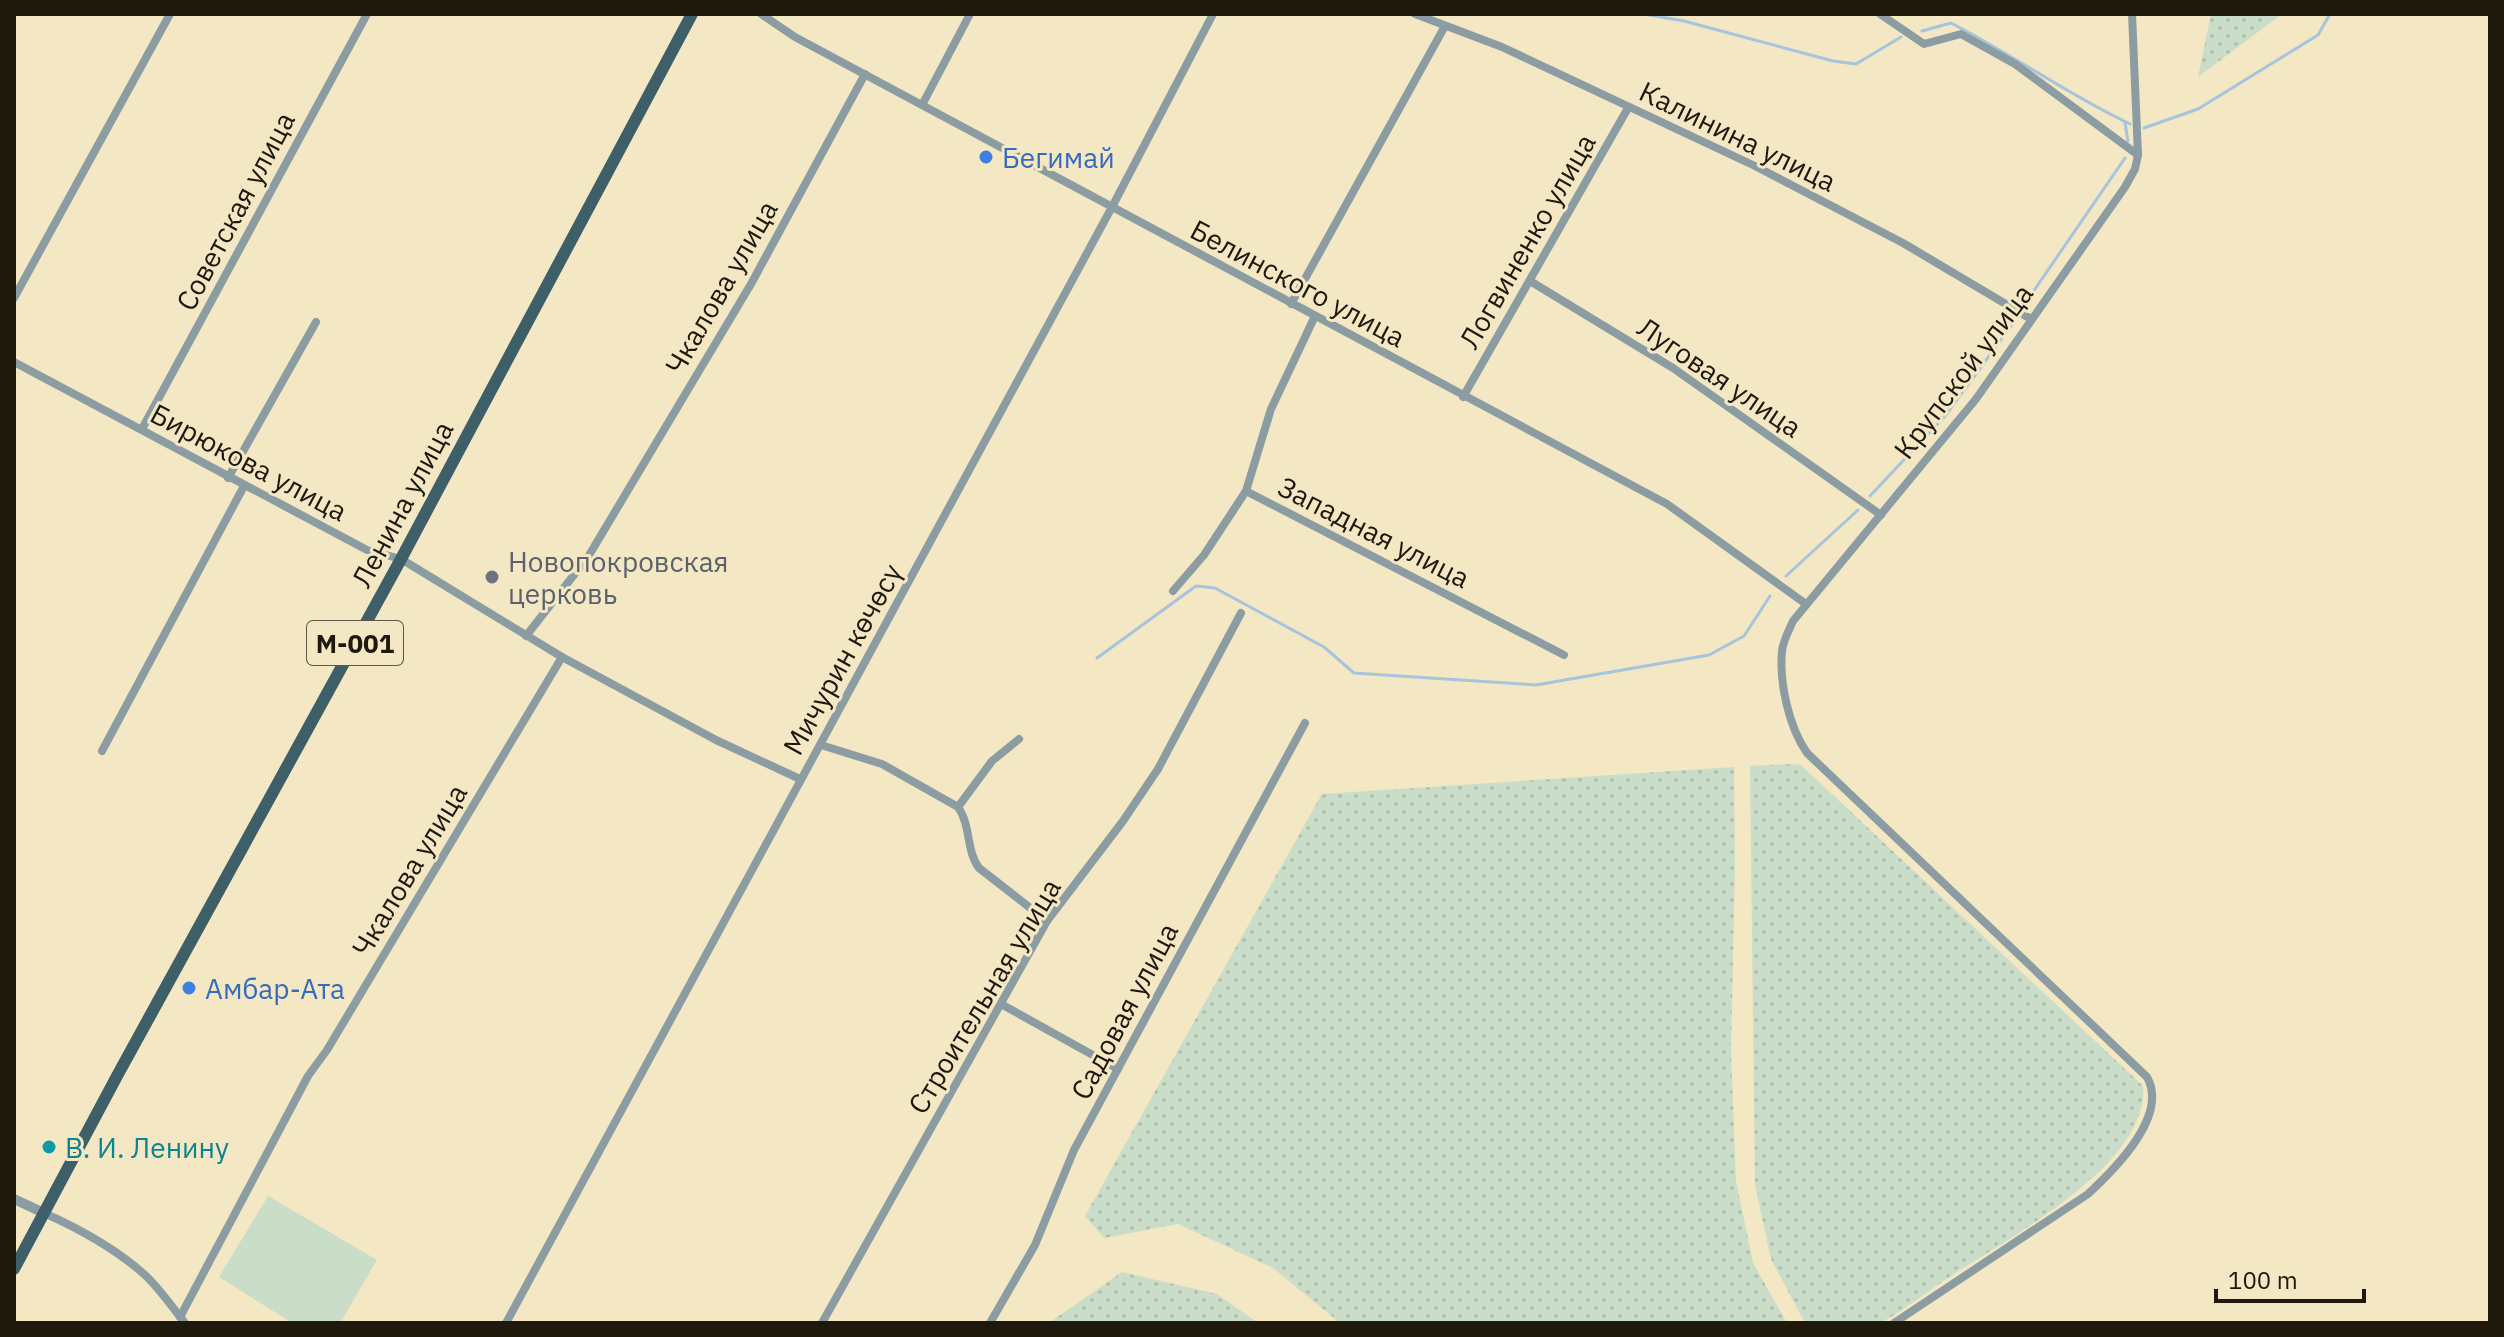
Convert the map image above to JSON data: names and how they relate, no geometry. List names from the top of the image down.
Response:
{
  "streets": {
    "main road": ["Ленина улица", "М-001"],
    "street": [
      "Калинина улица",
      "Советская улица",
      "Логвиненко улица",
      "Белинского улица",
      "Чкалова улица",
      "Крупской улица",
      "Луговая улица",
      "Бирюкова улица",
      "Западная улица",
      "Мичурин көчөсү",
      "Строительная улица",
      "Садовая улица"
    ]
  },
  "crossings": [
    ["Калинина улица", "Логвиненко улица"],
    ["Калинина улица", "Крупской улица"],
    ["Советская улица", "Бирюкова улица"],
    ["Логвиненко улица", "Белинского улица"],
    ["Логвиненко улица", "Луговая улица"],
    ["Белинского улица", "Чкалова улица"],
    ["Белинского улица", "Крупской улица"],
    ["Белинского улица", "Западная улица"],
    ["Белинского улица", "Мичурин көчөсү"],
    ["Чкалова улица", "Бирюкова улица"],
    ["Крупской улица", "Луговая улица"],
    ["Бирюкова улица", "Ленина улица"],
    ["Бирюкова улица", "Мичурин көчөсү"]
  ],
  "places": [
    "Бегимай",
    "Новопокровская церковь",
    "Амбар-Ата",
    "В. И. Ленину"
  ],
  "scale_bar": "100 m"
}
